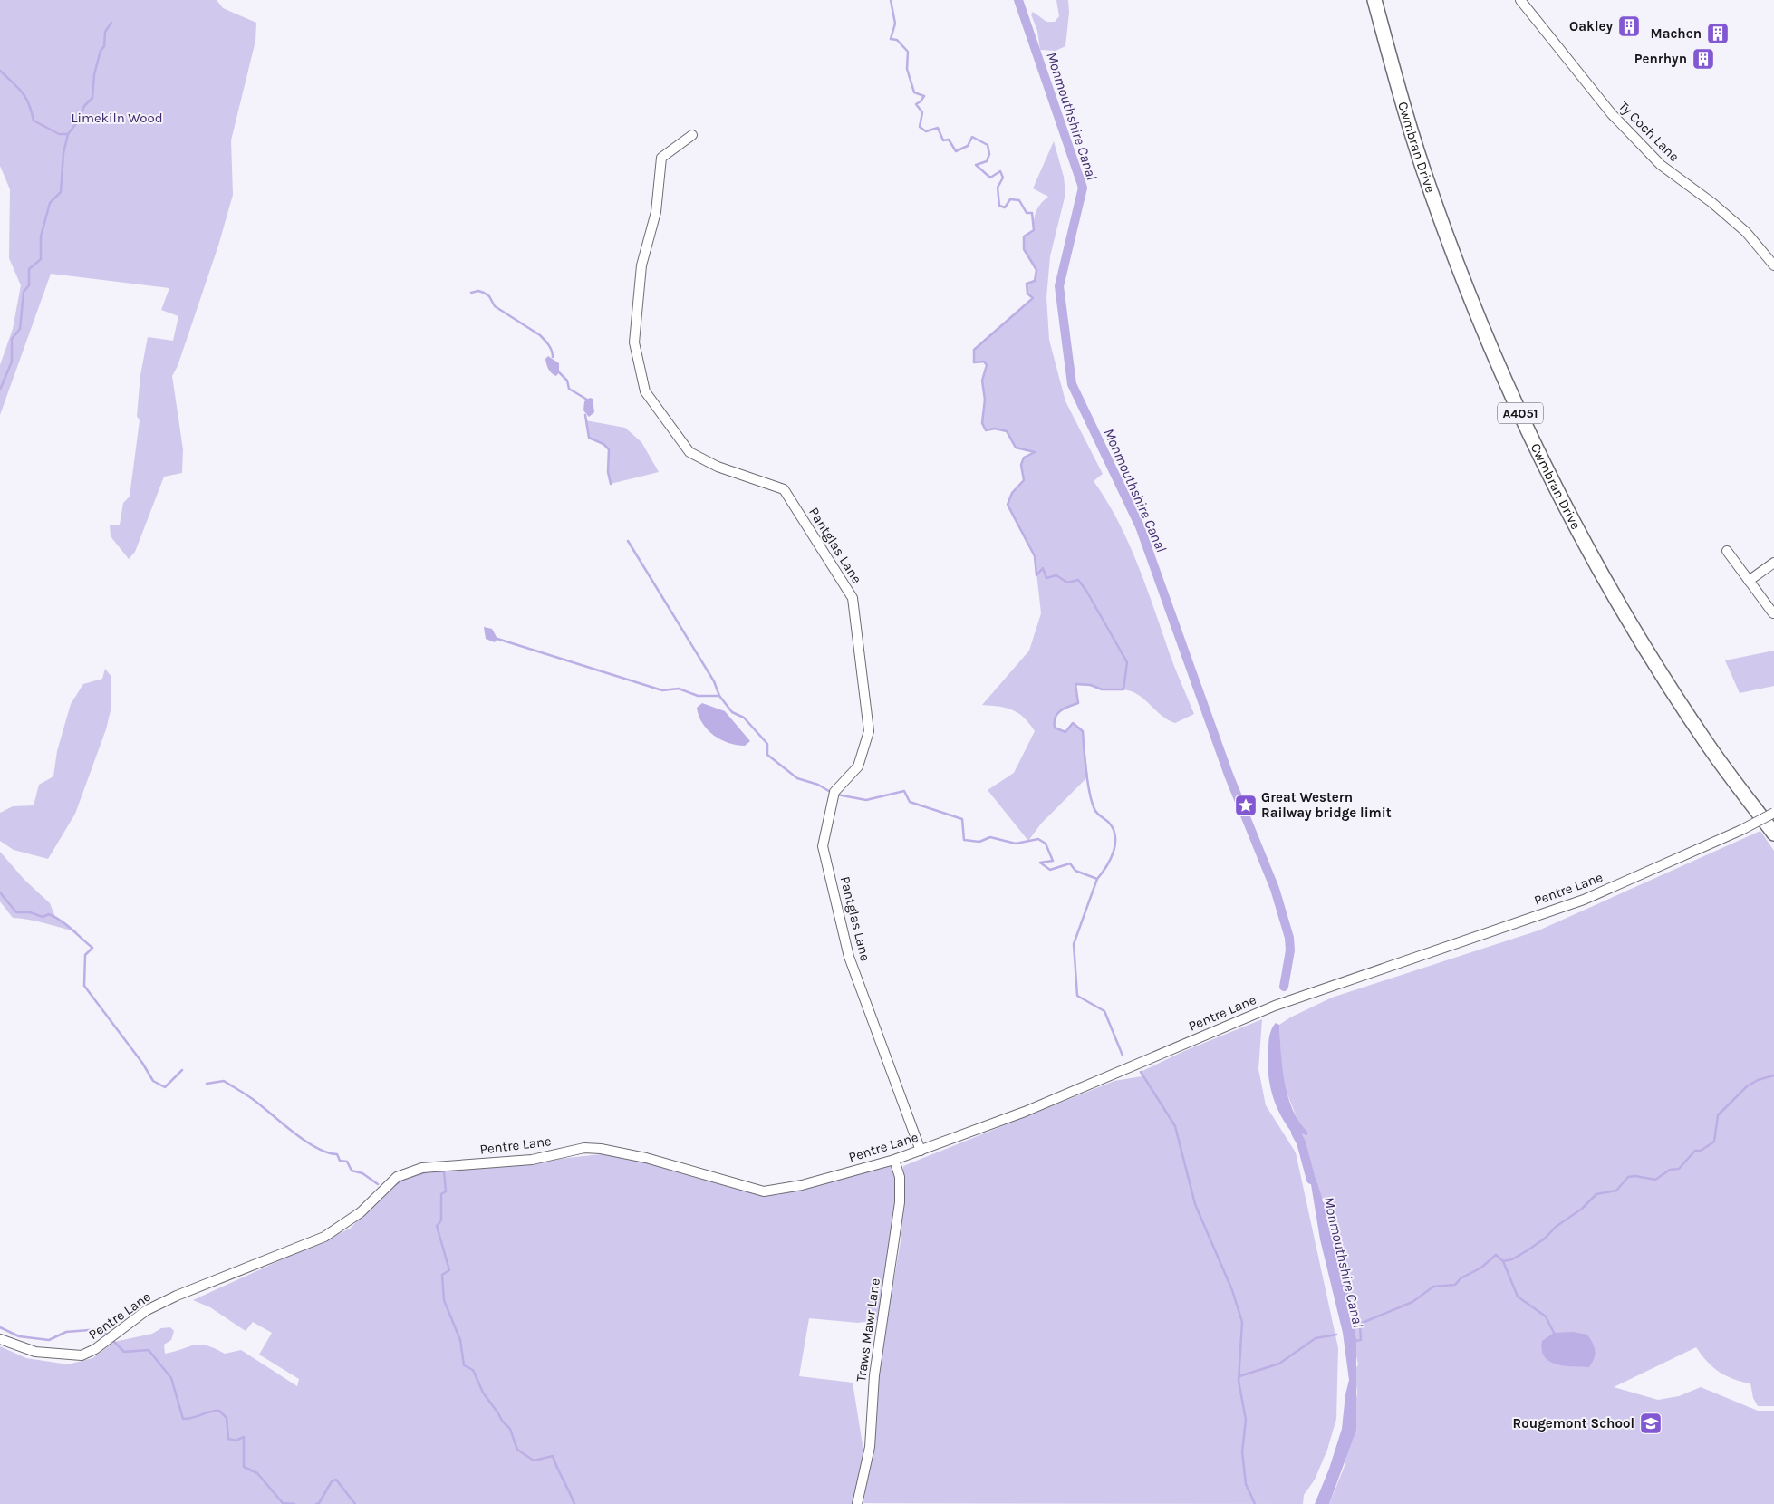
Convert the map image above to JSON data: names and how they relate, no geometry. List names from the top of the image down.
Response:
{
  "streets": {
    "main road": ["Cwmbran Drive", "A4051"],
    "street": [
      "Ty Coch Lane",
      "Pantglas Lane",
      "Pentre Lane",
      "Traws Mawr Lane"
    ]
  },
  "crossings": [
    ["Pantglas Lane", "Pentre Lane"],
    ["Pentre Lane", "Traws Mawr Lane"]
  ],
  "water": ["Monmouthshire Canal"],
  "parks": ["Limekiln Wood"],
  "places": {
    "building": ["Oakley", "Machen", "Penrhyn"],
    "place": ["Great Western Railway bridge limit"],
    "school or university": ["Rougemont School"]
  }
}
